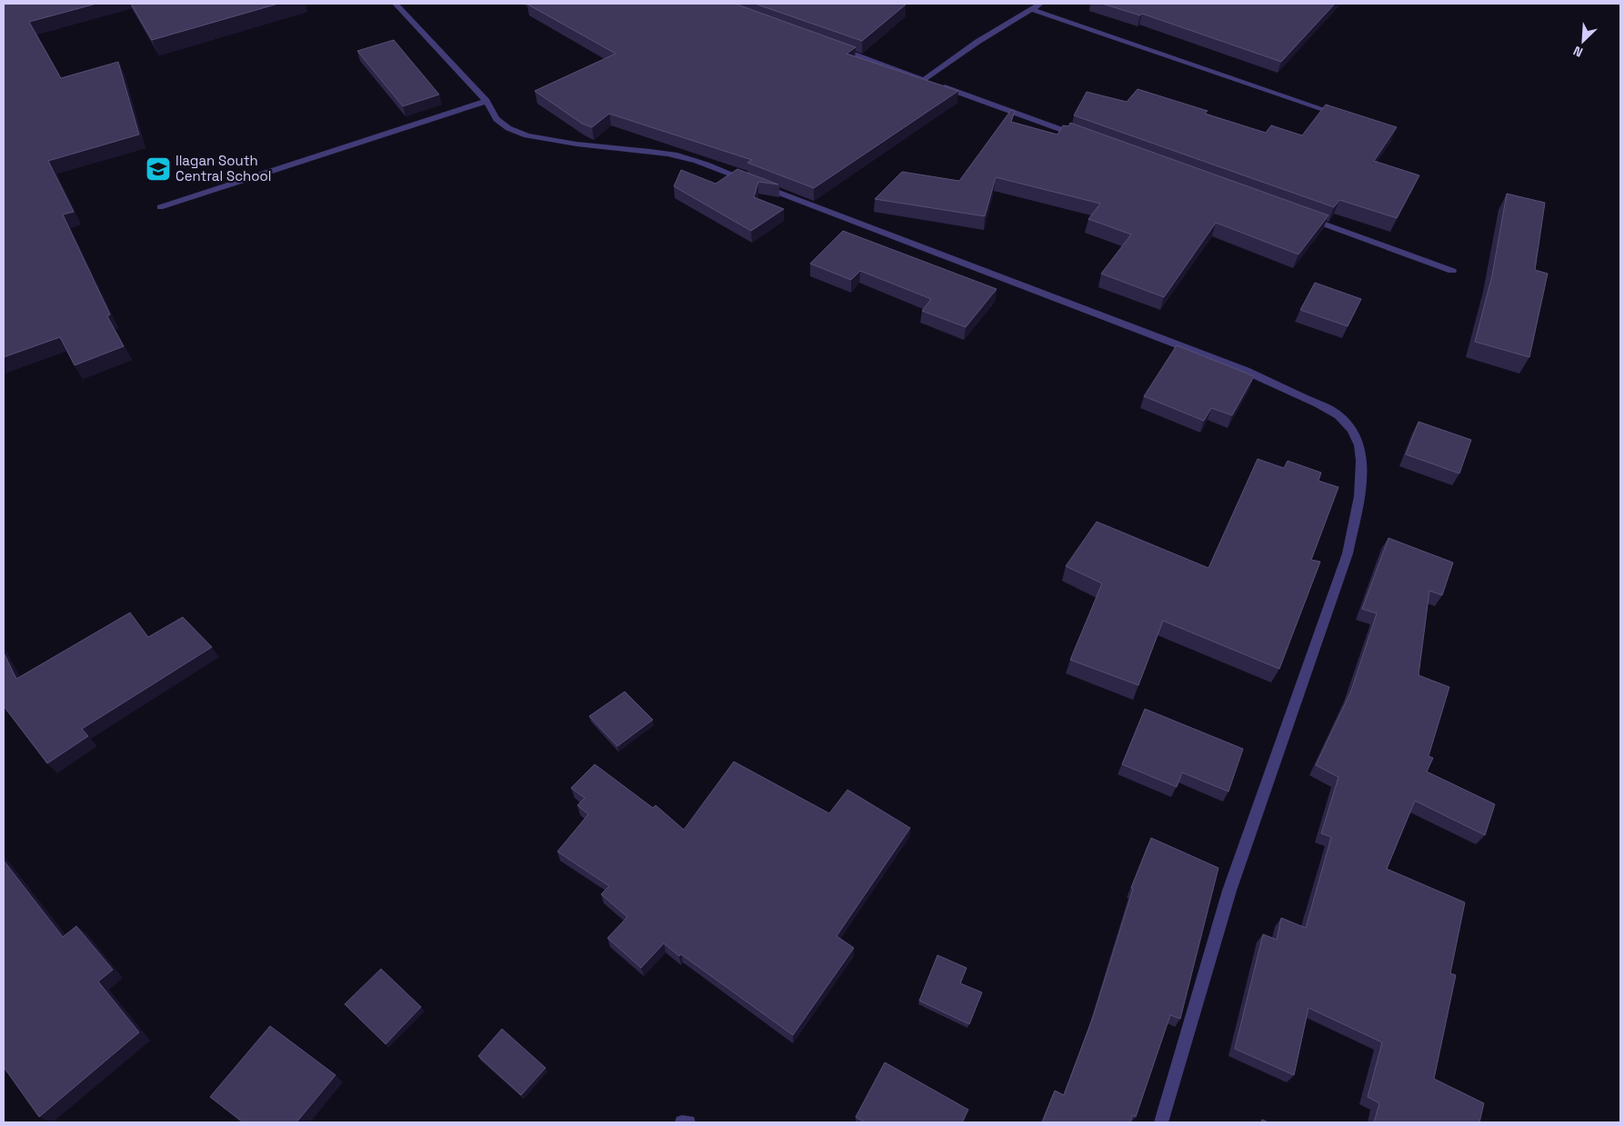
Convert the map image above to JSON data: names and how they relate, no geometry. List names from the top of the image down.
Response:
{
  "places": {
    "school or university": ["Ilagan South Central School"]
  },
  "north": "bottom left"
}
